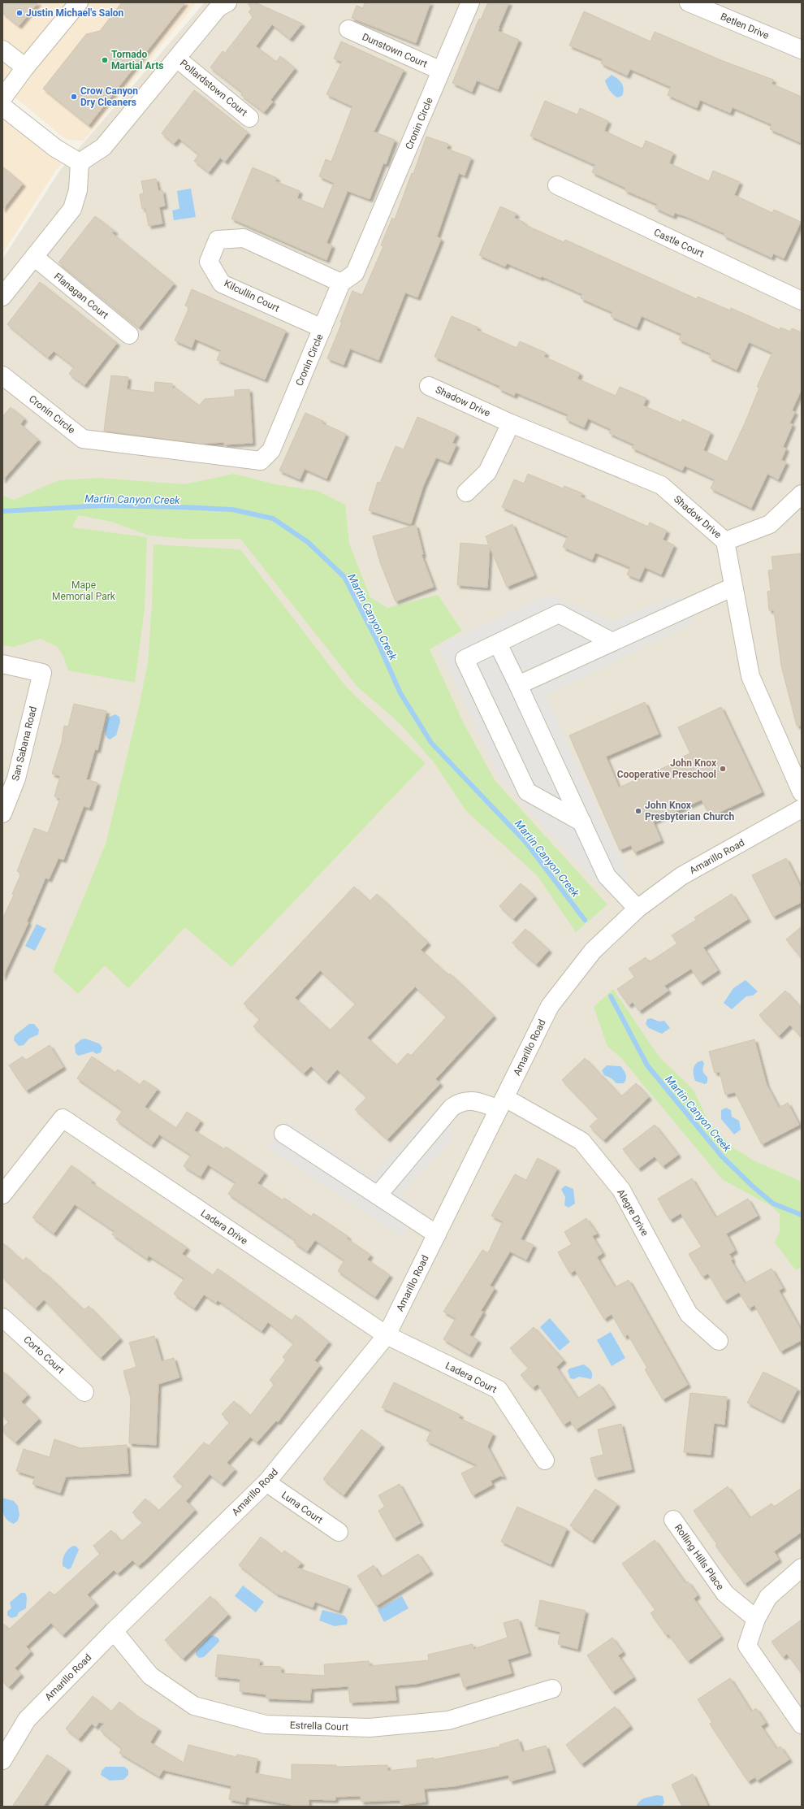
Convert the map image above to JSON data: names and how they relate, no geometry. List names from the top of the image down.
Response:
{
  "streets": {
    "street": [
      "Betlen Drive",
      "Dunstown Court",
      "Pollardstown Court",
      "Cronin Circle",
      "Castle Court",
      "Flanagan Court",
      "Kilcullin Court",
      "Shadow Drive",
      "San Sabana Road",
      "Amarillo Road",
      "Alegre Drive",
      "Ladera Drive",
      "Corto Court",
      "Ladera Court",
      "Luna Court",
      "Rolling Hills Place",
      "Estrella Court"
    ]
  },
  "crossings": [
    ["Dunstown Court", "Cronin Circle"],
    ["Cronin Circle", "Kilcullin Court"],
    ["Amarillo Road", "Alegre Drive"],
    ["Amarillo Road", "Ladera Drive"],
    ["Amarillo Road", "Ladera Court"],
    ["Amarillo Road", "Luna Court"],
    ["Amarillo Road", "Estrella Court"],
    ["Ladera Drive", "Ladera Court"]
  ],
  "water": ["Martin Canyon Creek"],
  "parks": ["Mape Memorial Park"],
  "places": [
    "Justin Michael's Salon",
    "Tornado Martial Arts",
    "Crow Canyon Dry Cleaners",
    "John Knox Cooperative Preschool",
    "John Knox Presbyterian Church"
  ]
}
